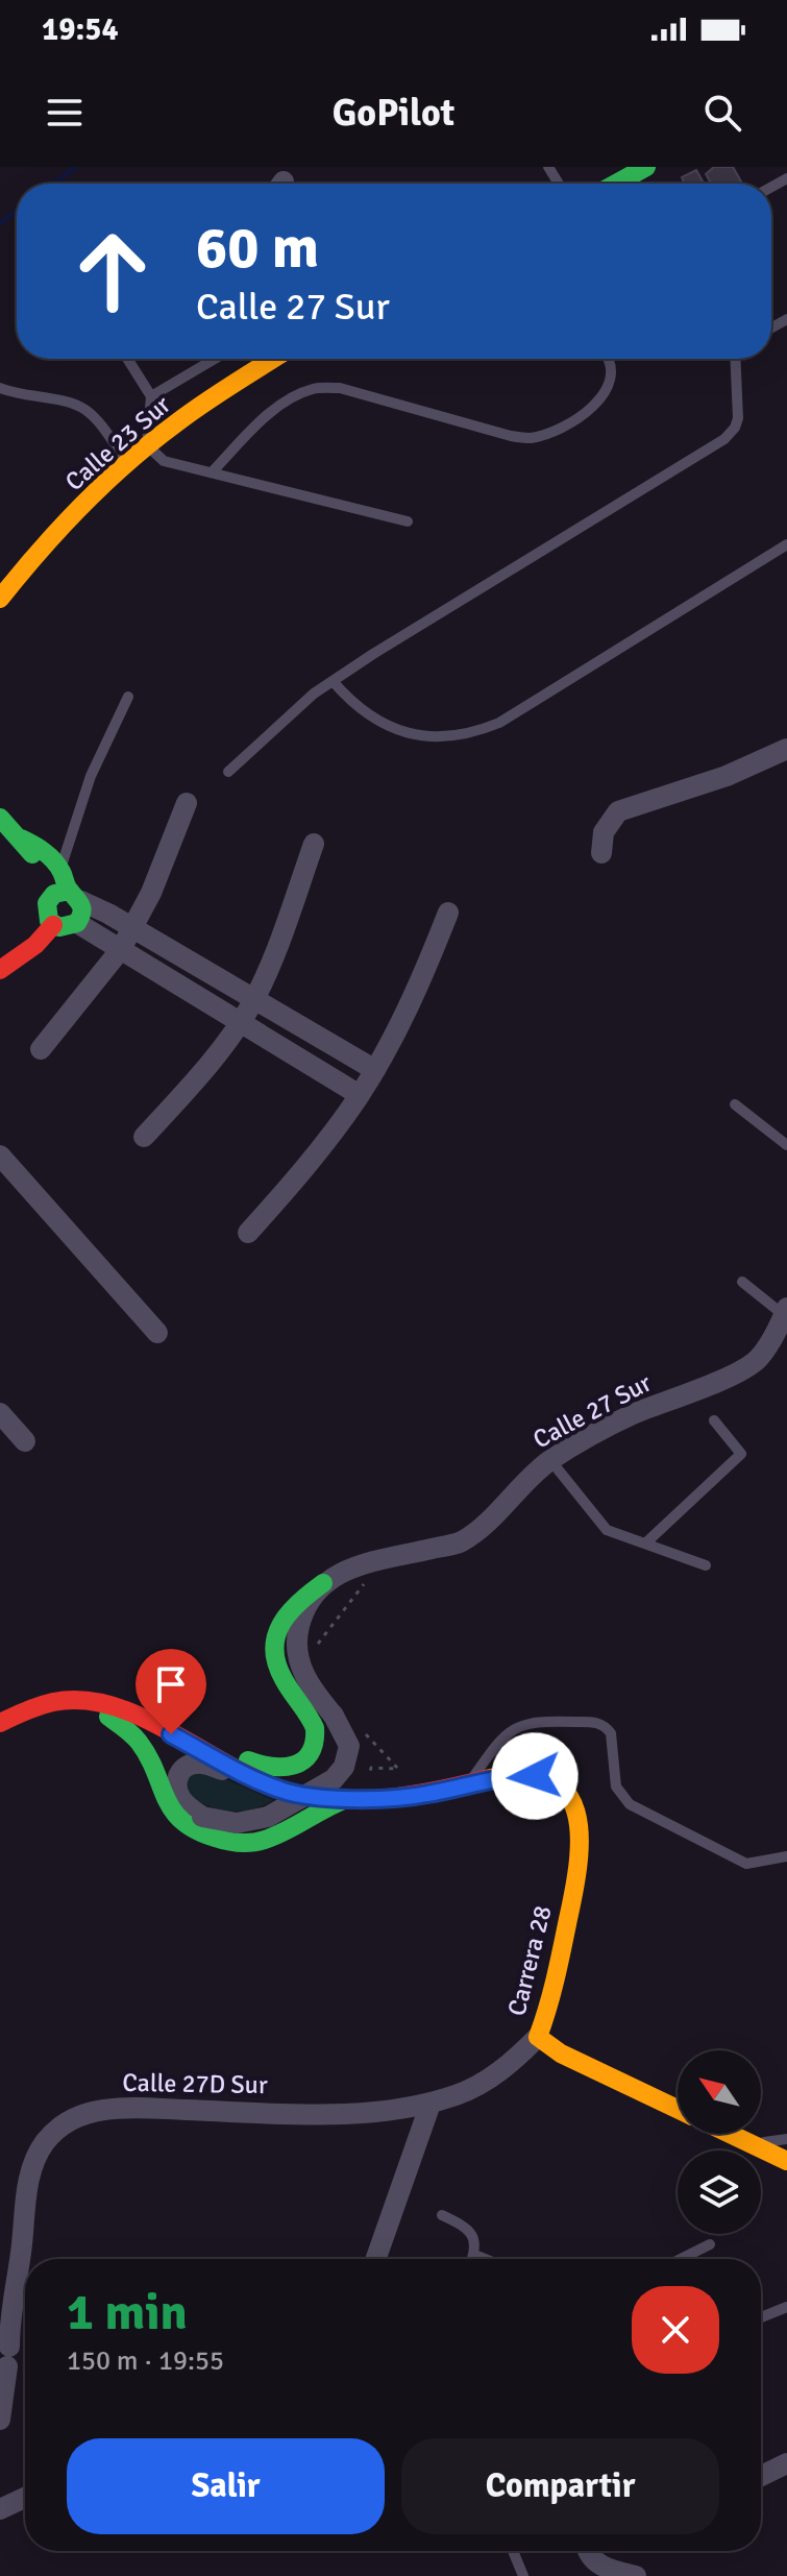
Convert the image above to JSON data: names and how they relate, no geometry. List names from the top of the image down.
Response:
{
  "streets": {
    "street": [
      "Calle 23 Sur",
      "Calle 27 Sur",
      "Carrera 28",
      "Calle 27D Sur"
    ]
  },
  "crossings": [
    ["Carrera 28", "Calle 27D Sur"]
  ],
  "north": "top left",
  "page": {
    "status": "19:54",
    "header": "GoPilot",
    "turn": ["60 m", "Calle 27 Sur"],
    "heading": ["1 min", "150 m · 19:55"],
    "buttons": ["Salir", "Compartir"]
  }
}
